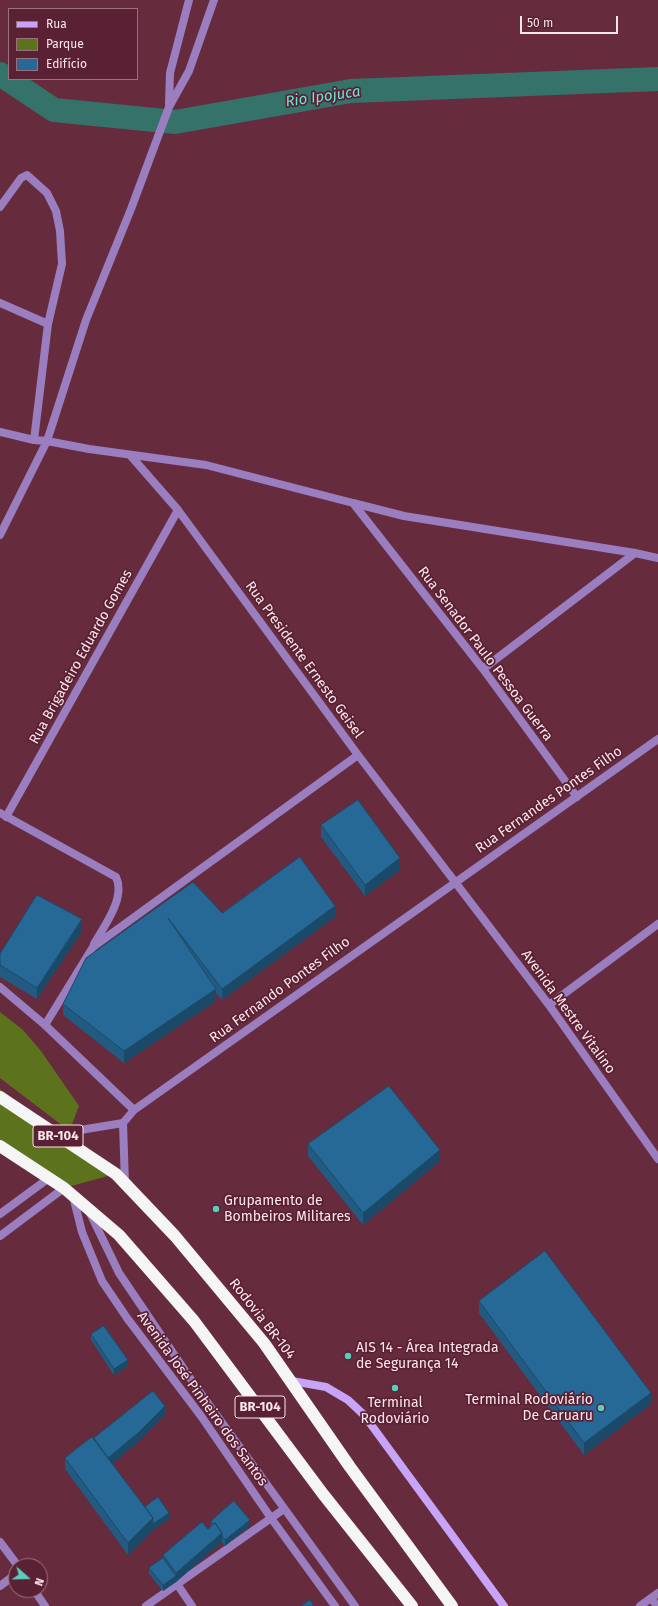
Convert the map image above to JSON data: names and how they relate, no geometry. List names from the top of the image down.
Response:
{
  "streets": {
    "highway": ["BR-104", "Rodovia BR-104"],
    "street": [
      "Rua Senador Paulo Pessoa Guerra",
      "Rua Brigadeiro Eduardo Gomes",
      "Rua Presidente Ernesto Geisel",
      "Rua Fernandes Pontes Filho",
      "Rua Fernando Pontes Filho",
      "Avenida Mestre Vitalino",
      "Avenida José Pinheiro dos Santos"
    ]
  },
  "crossings": [
    ["Rua Senador Paulo Pessoa Guerra", "Rua Fernandes Pontes Filho"],
    ["Rua Brigadeiro Eduardo Gomes", "Rua Presidente Ernesto Geisel"],
    ["Rua Presidente Ernesto Geisel", "Rua Fernandes Pontes Filho"],
    ["Rua Presidente Ernesto Geisel", "Rua Fernando Pontes Filho"],
    ["Rua Presidente Ernesto Geisel", "Avenida Mestre Vitalino"],
    ["Rua Fernandes Pontes Filho", "Rua Fernando Pontes Filho"],
    ["Rua Fernandes Pontes Filho", "Avenida Mestre Vitalino"],
    ["Rua Fernando Pontes Filho", "Avenida Mestre Vitalino"],
    ["BR-104", "Avenida José Pinheiro dos Santos"]
  ],
  "water": ["Rio Ipojuca"],
  "places": [
    "Grupamento de Bombeiros Militares",
    "AIS 14 - Área Integrada de Segurança 14",
    "Terminal Rodoviário",
    "Terminal Rodoviário De Caruaru"
  ],
  "legend": ["Rua", "Parque", "Edifício"],
  "scale_bar": "50 m",
  "north": "right"
}
